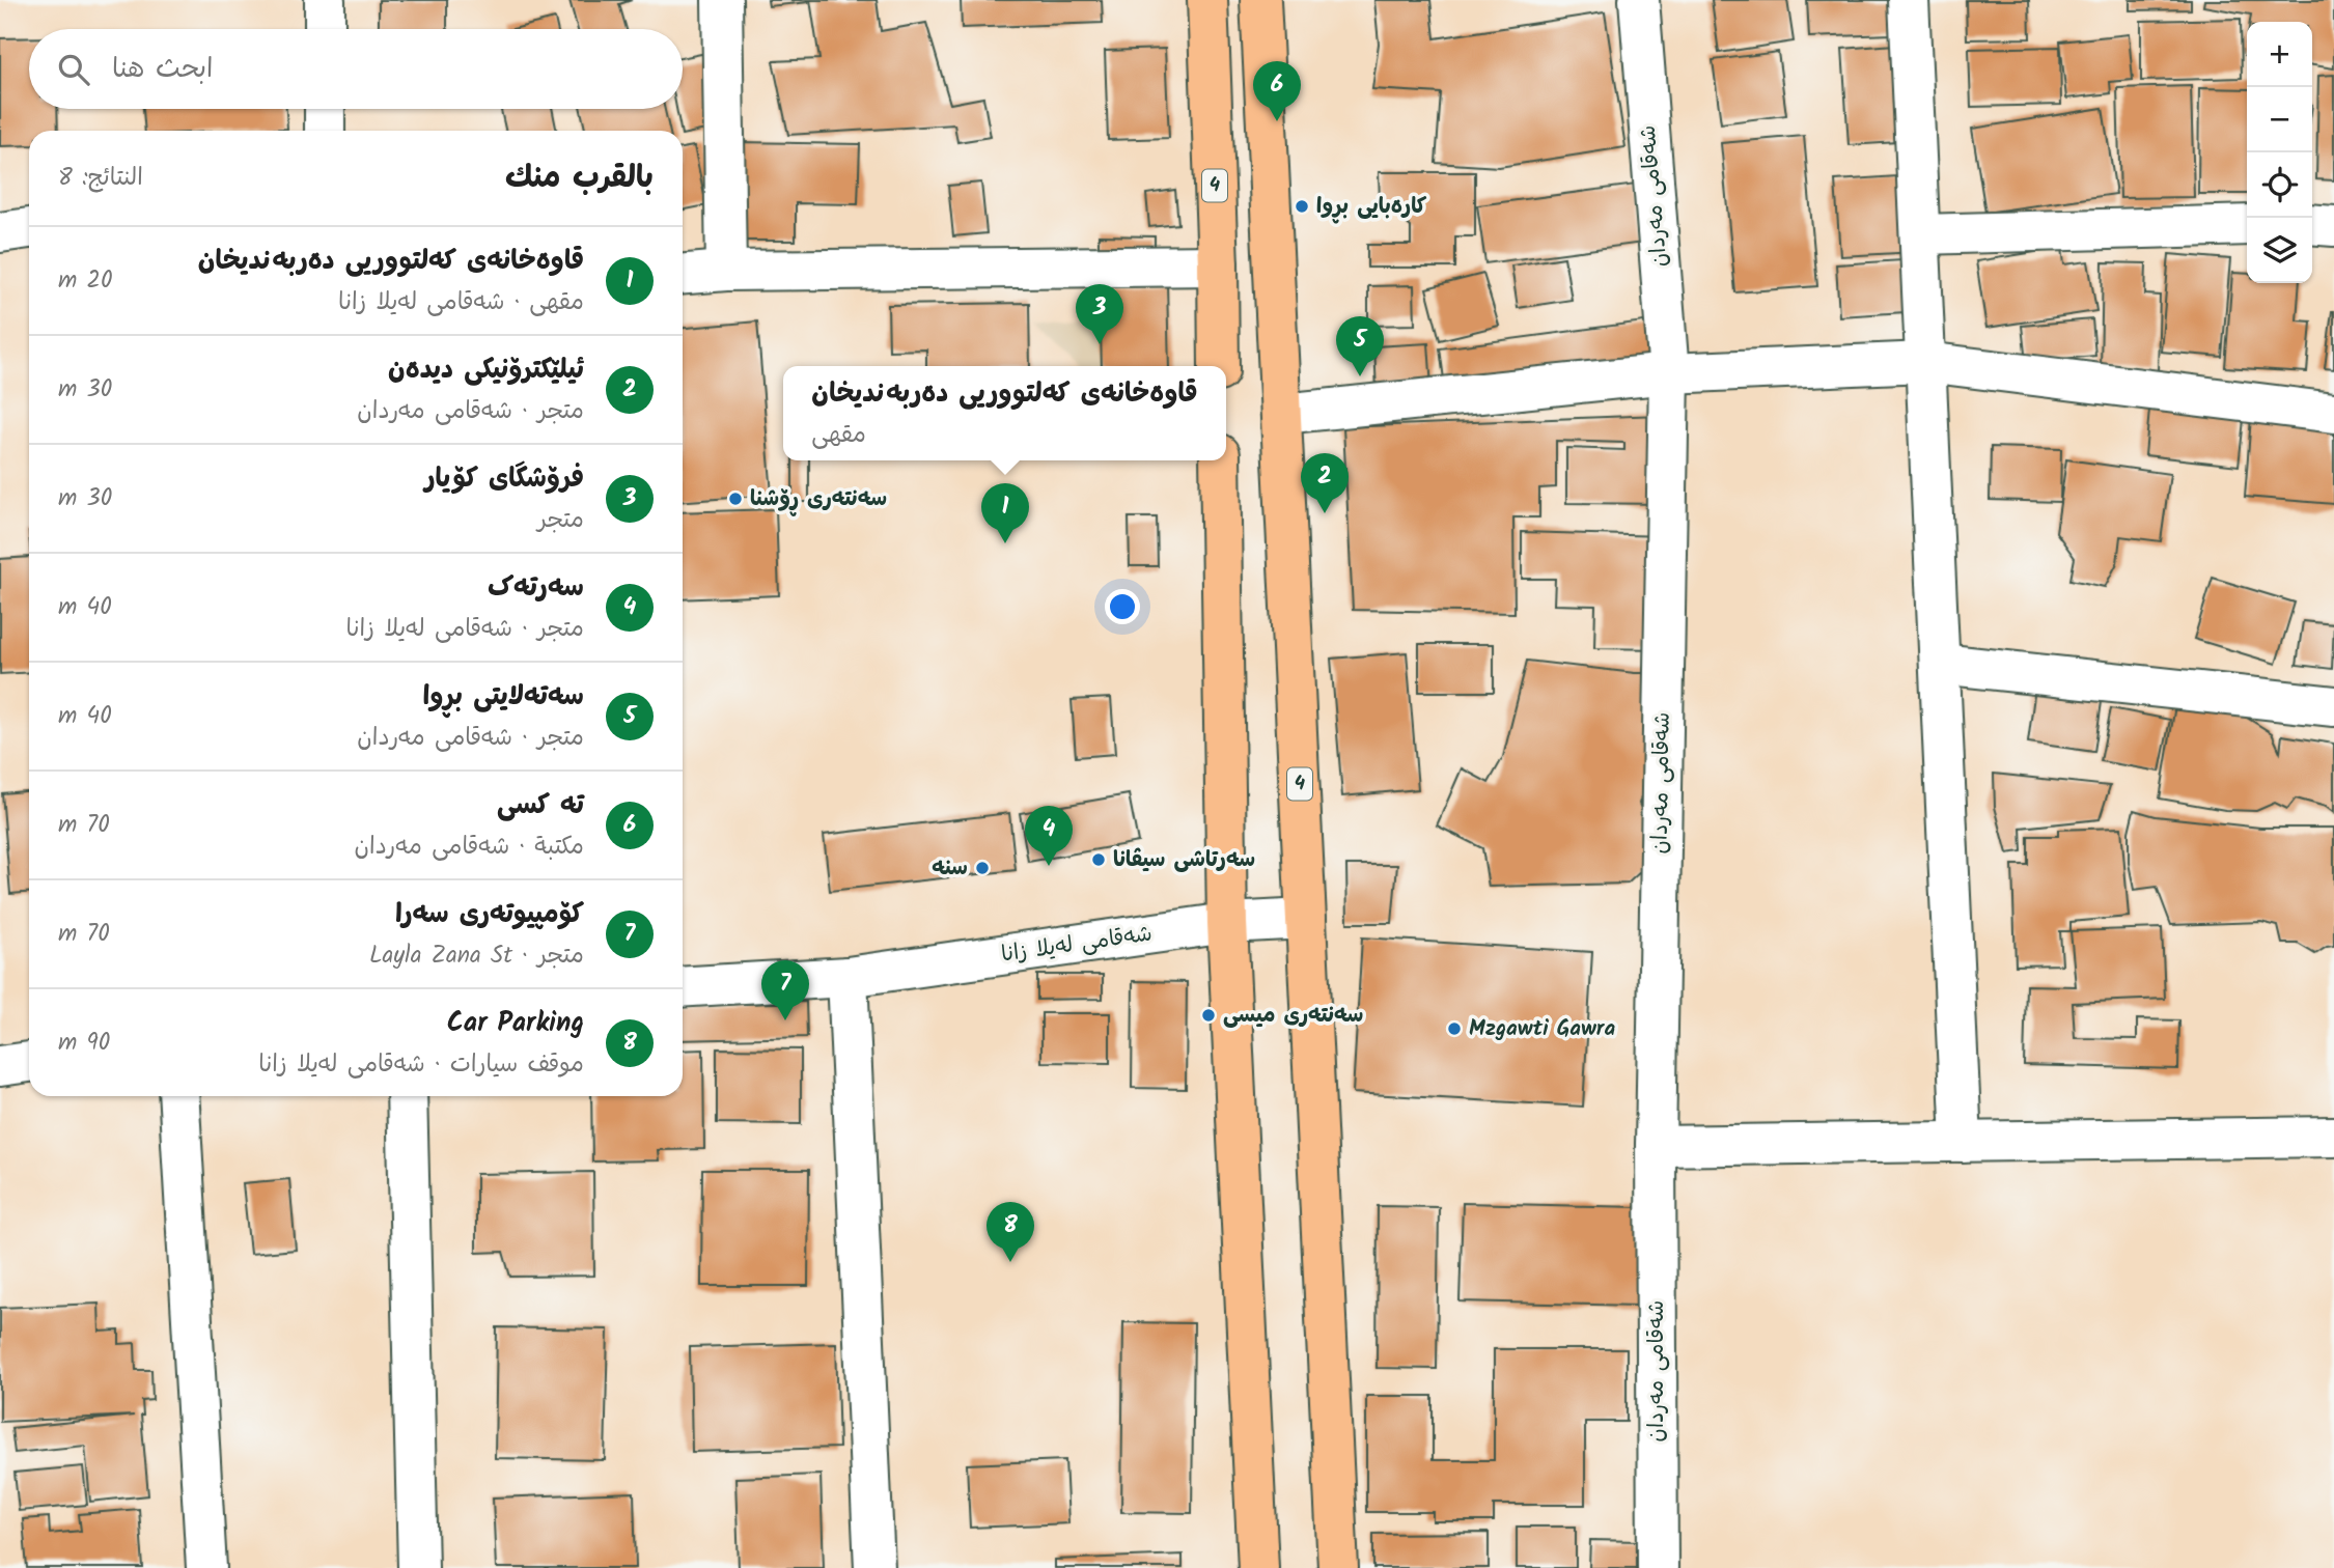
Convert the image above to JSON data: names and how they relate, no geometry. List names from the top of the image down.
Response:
{
  "streets": {
    "highway": ["4"],
    "street": ["شەقامی مەردان", "شەقامی لەیلا زانا"]
  },
  "crossings": [
    ["4", "شەقامی لەیلا زانا"]
  ],
  "places": [
    "کارەبایی بڕوا",
    "سەنتەری ڕۆشنا",
    "سەرتاشی سیڤانا",
    "سنە",
    "سەنتەری میسی",
    "Mzgawti Gawra"
  ],
  "page": {
    "map_buttons": ["+", "−"],
    "search": "ابحث هنا",
    "pins": [
      "6",
      "3",
      "5",
      "2",
      "1",
      "4",
      "7",
      "8"
    ],
    "heading": ["بالقرب منك", "النتائج: 8"],
    "list": [
      {
        "mark": "1",
        "name": "قاوەخانەی کەلتووریی دەربەندیخان",
        "note": "مقهى · شەقامی لەیلا زانا",
        "value": "20 m"
      },
      {
        "mark": "2",
        "name": "ئیلێکترۆنیکی دیدەن",
        "note": "متجر · شەقامی مەردان",
        "value": "30 m"
      },
      {
        "mark": "3",
        "name": "فرۆشگای کۆیار",
        "note": "متجر",
        "value": "30 m"
      },
      {
        "mark": "4",
        "name": "سەرتەک",
        "note": "متجر · شەقامی لەیلا زانا",
        "value": "40 m"
      },
      {
        "mark": "5",
        "name": "سه‌ته‌لایتی بڕوا",
        "note": "متجر · شەقامی مەردان",
        "value": "40 m"
      },
      {
        "mark": "6",
        "name": "ته كسى",
        "note": "مكتبة · شەقامی مەردان",
        "value": "70 m"
      },
      {
        "mark": "7",
        "name": "کۆمپیوتەری سەرا",
        "note": "متجر · Layla Zana St",
        "value": "70 m"
      },
      {
        "mark": "8",
        "name": "Car Parking",
        "note": "موقف سيارات · شەقامی لەیلا زانا",
        "value": "90 m"
      }
    ],
    "popup": ["قاوەخانەی کەلتووریی دەربەندیخان", "مقهى"]
  }
}
